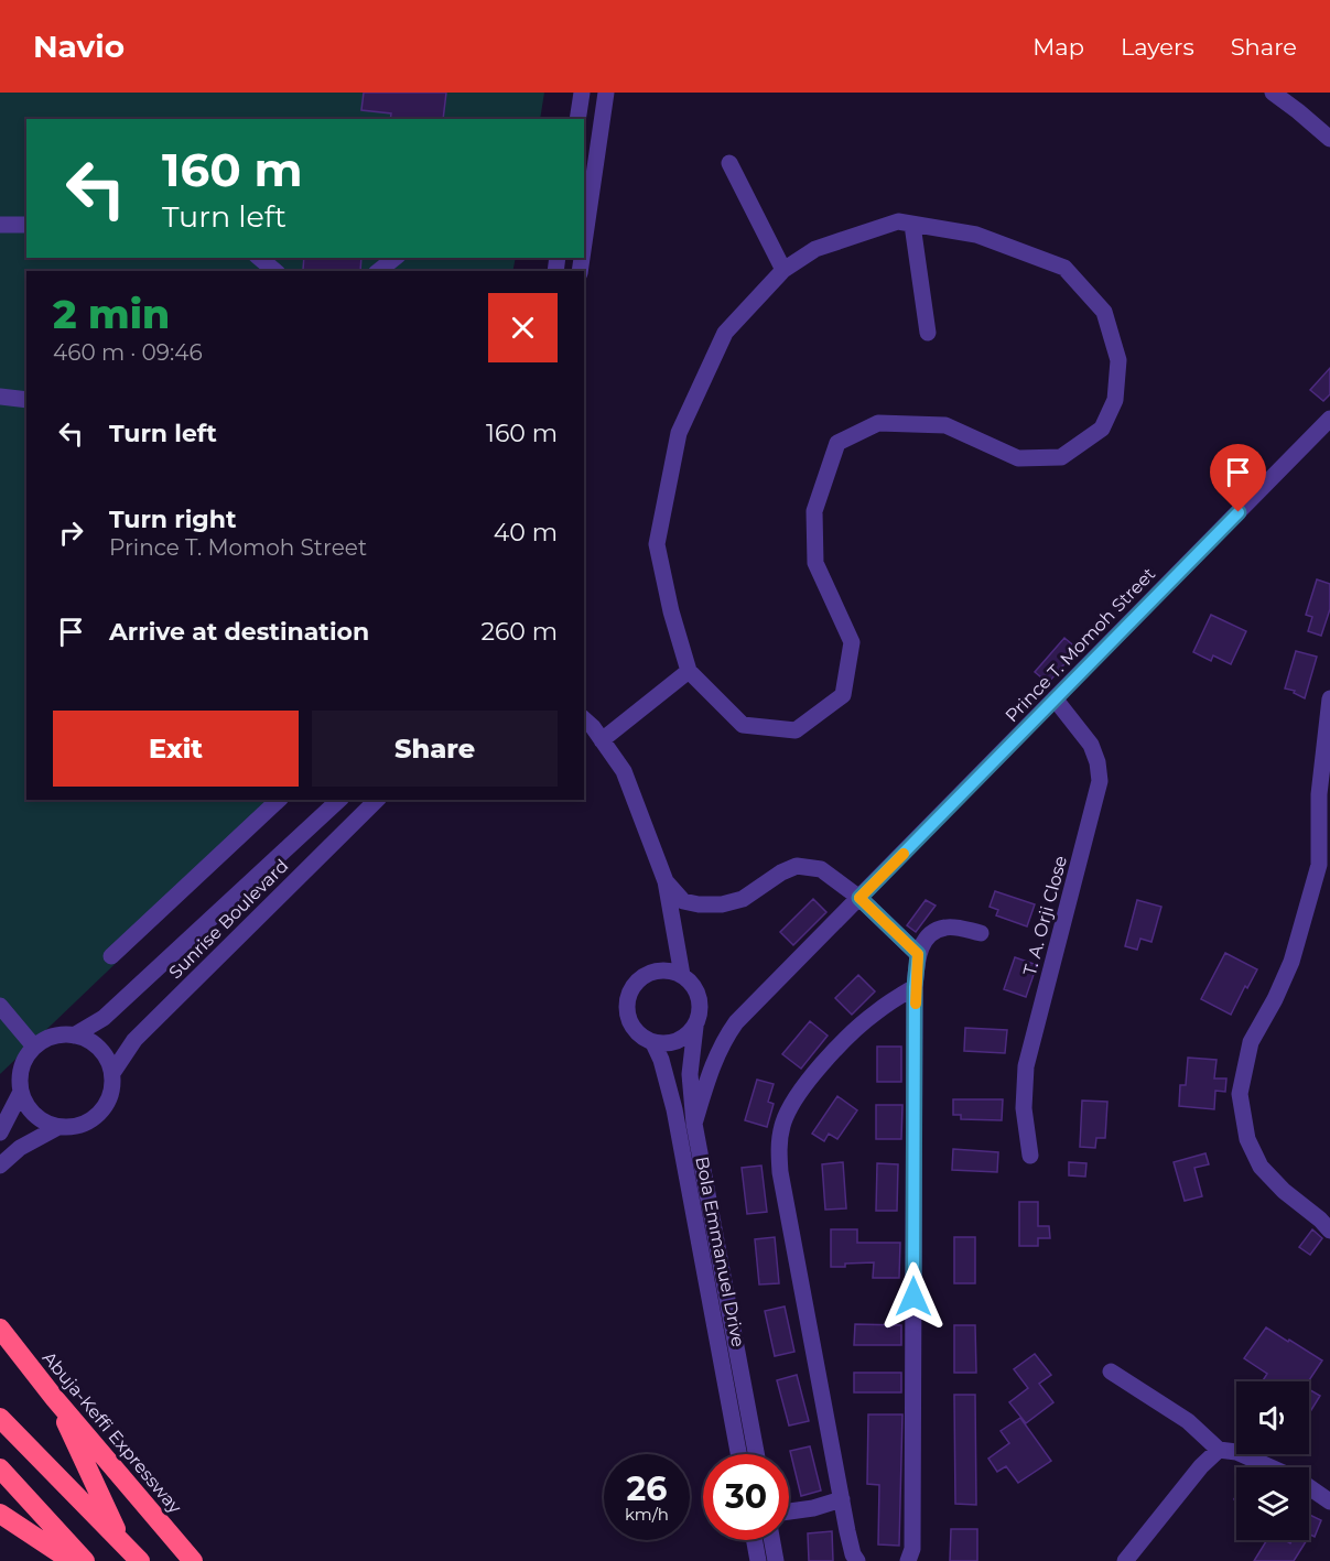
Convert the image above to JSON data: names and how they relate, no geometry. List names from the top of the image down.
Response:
{
  "streets": {
    "highway": ["Abuja-Keffi Expressway"],
    "street": [
      "Prince T. Momoh Street",
      "T. A. Orji Close",
      "Sunrise Boulevard",
      "Bola Emmanuel Drive"
    ]
  },
  "crossings": [
    ["Prince T. Momoh Street", "T. A. Orji Close"],
    ["Prince T. Momoh Street", "Bola Emmanuel Drive"]
  ],
  "page": {
    "header": "Navio",
    "nav": ["Map", "Layers", "Share"],
    "turn": ["160 m", "Turn left"],
    "heading": ["2 min", "460 m · 09:46"],
    "list": [
      {
        "name": "Turn left",
        "value": "160 m"
      },
      {
        "name": "Turn right",
        "note": "Prince T. Momoh Street",
        "value": "40 m"
      },
      {
        "name": "Arrive at destination",
        "value": "260 m"
      }
    ],
    "buttons": ["Exit", "Share"],
    "speed": "26 km/h",
    "limit": "30"
  }
}
